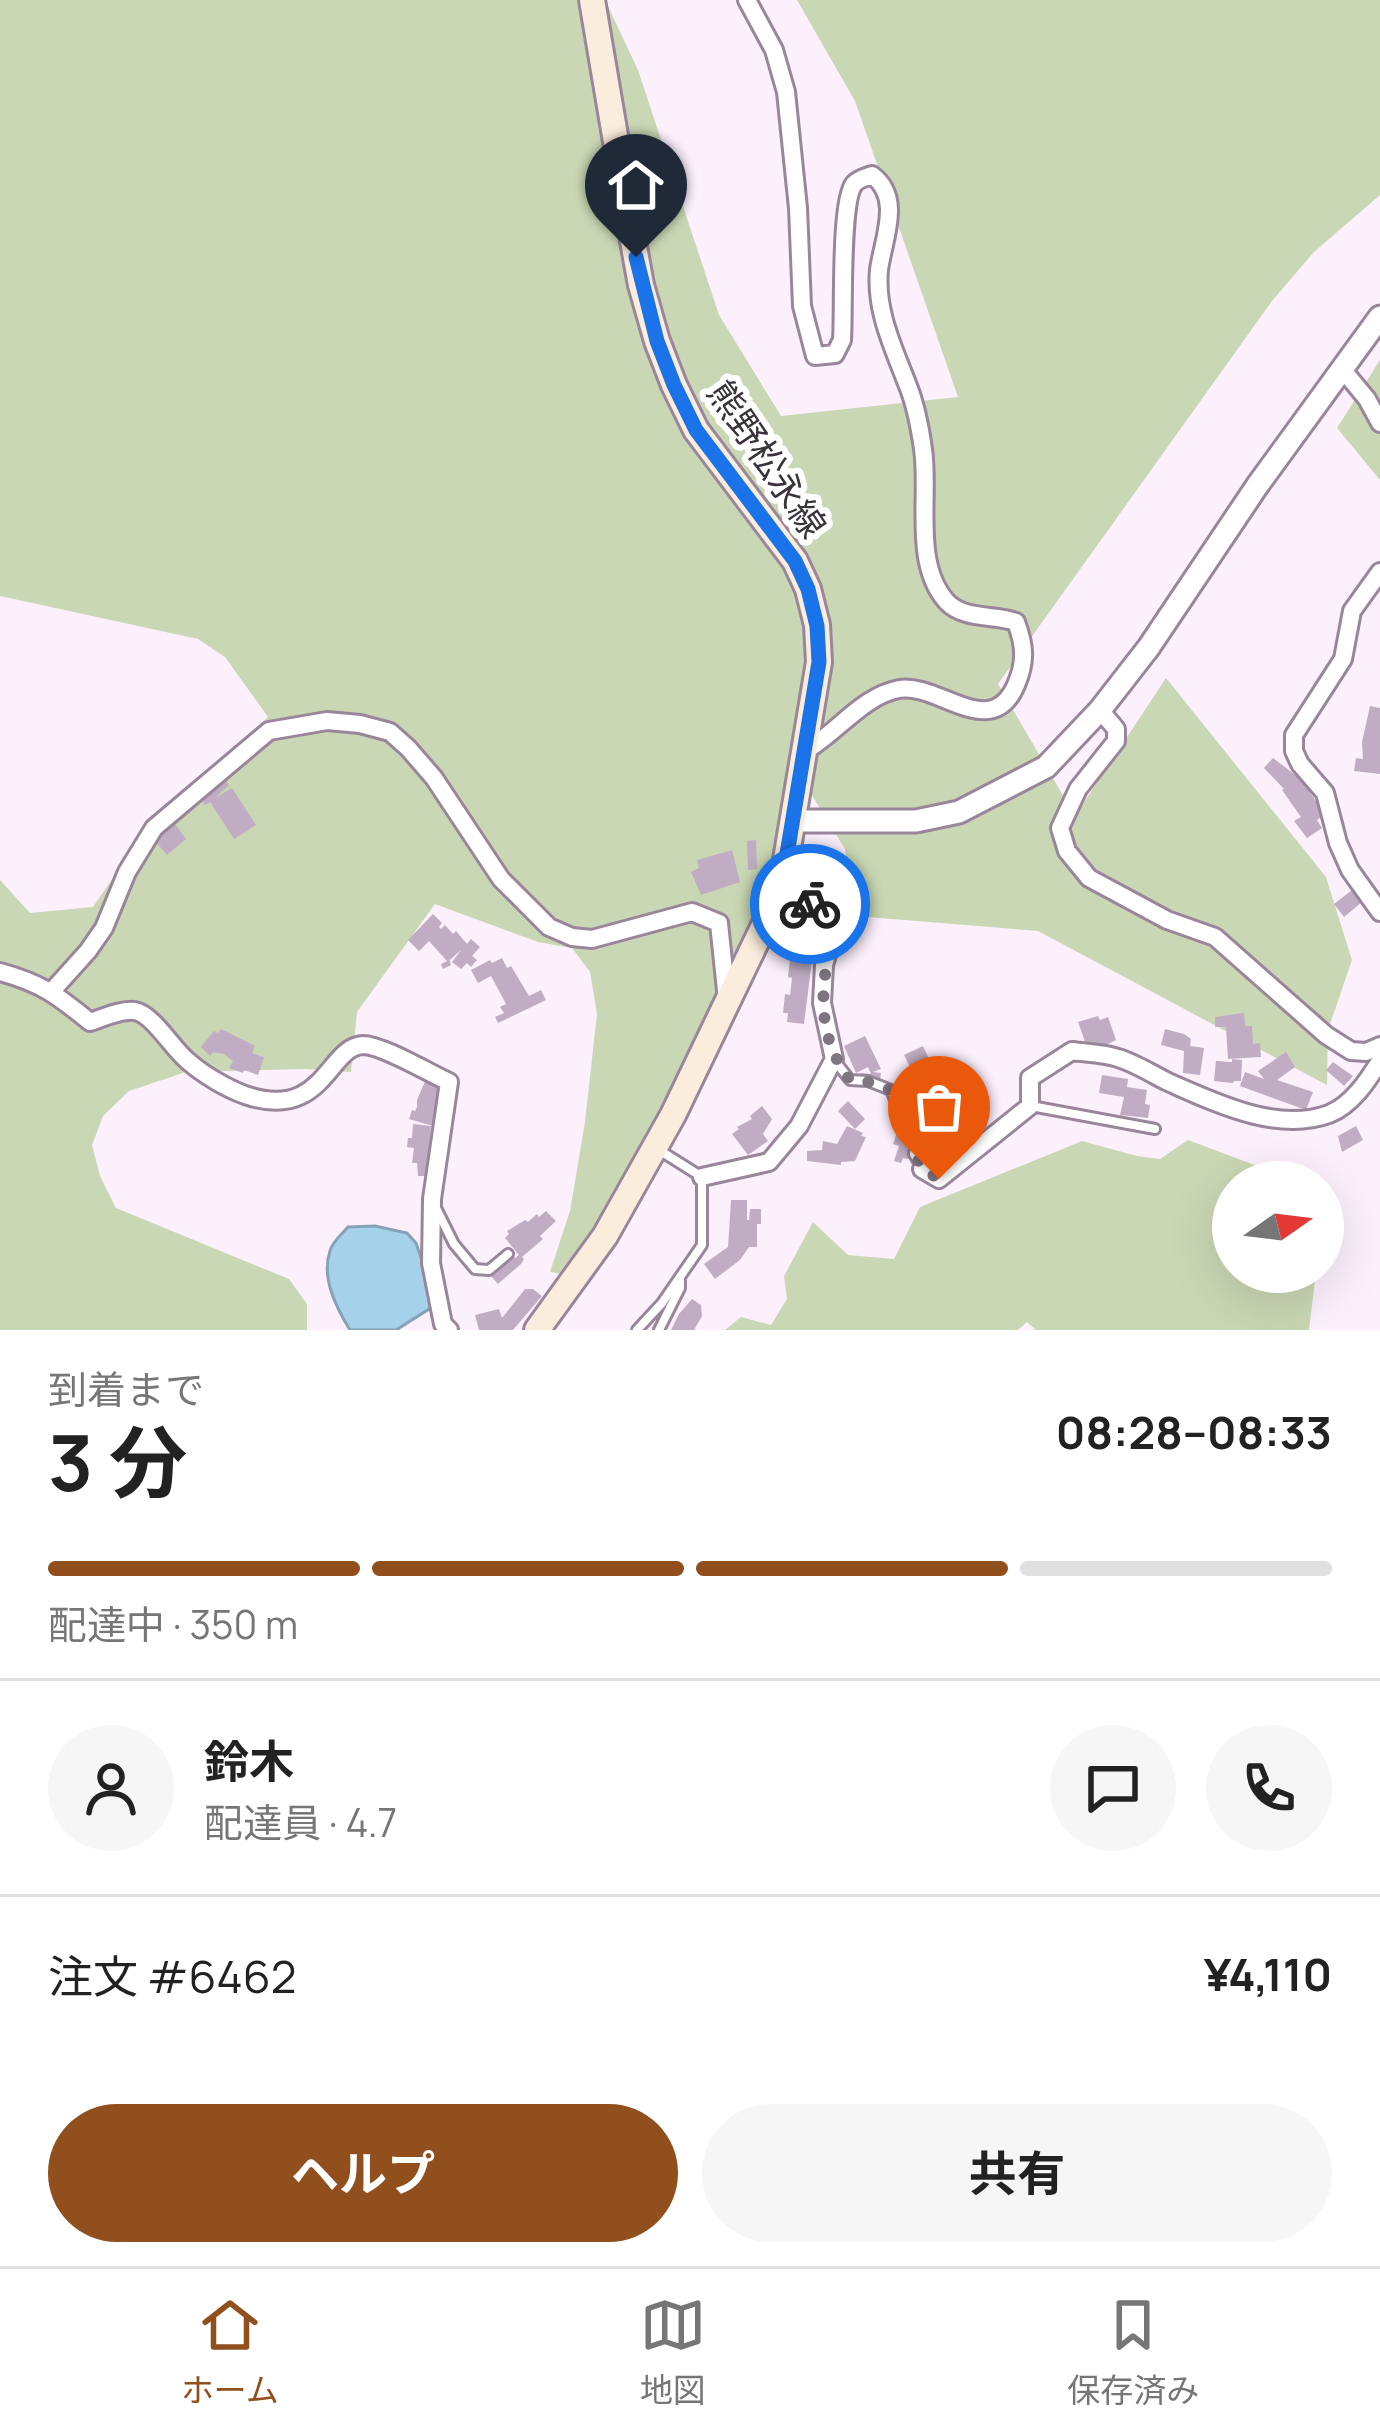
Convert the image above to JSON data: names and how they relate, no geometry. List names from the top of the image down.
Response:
{
  "streets": {
    "main road": ["熊野松永線"]
  },
  "north": "right",
  "page": {
    "heading": ["3 分", "到着まで", "08:28–08:33"],
    "panel": [
      "鈴木",
      "配達員 · 4.7",
      "注文 #6462",
      "¥4,110"
    ],
    "bar": "配達中 · 350 m",
    "buttons": ["ヘルプ", "共有"],
    "tabs": ["ホーム", "地図", "保存済み"]
  }
}
